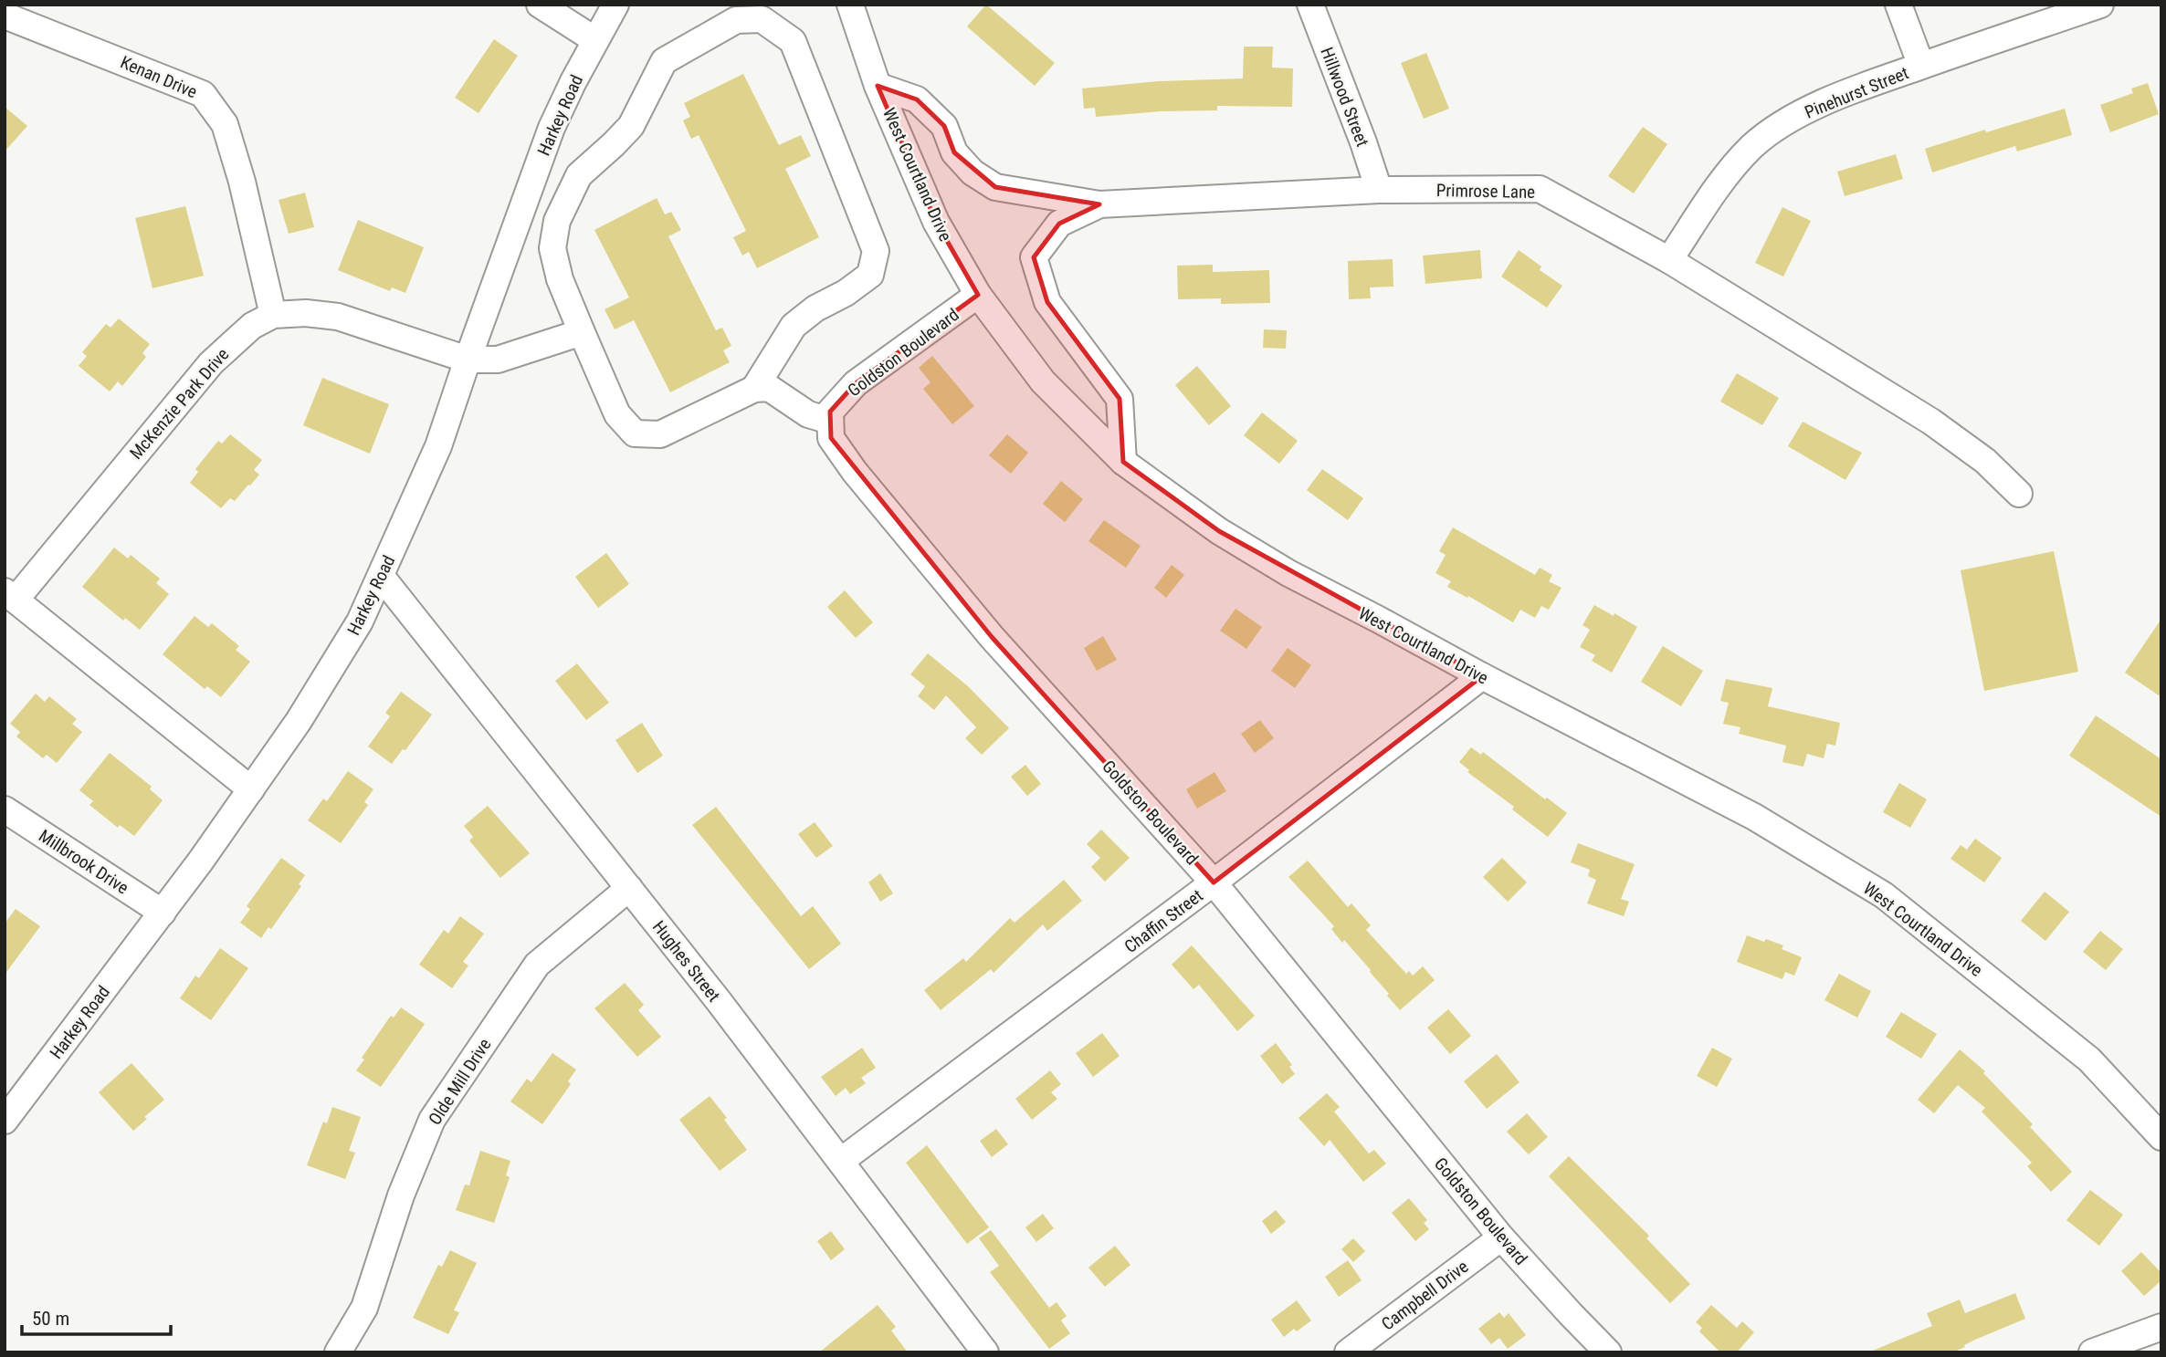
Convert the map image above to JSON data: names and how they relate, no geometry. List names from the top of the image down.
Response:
{
  "streets": {
    "street": [
      "Kenan Drive",
      "Pinehurst Street",
      "Hillwood Street",
      "Harkey Road",
      "West Courtland Drive",
      "Primrose Lane",
      "Goldston Boulevard",
      "McKenzie Park Drive",
      "Millbrook Drive",
      "Chaffin Street",
      "Hughes Street",
      "Olde Mill Drive",
      "Campbell Drive"
    ]
  },
  "crossings": [
    ["Kenan Drive", "McKenzie Park Drive"],
    ["Pinehurst Street", "Primrose Lane"],
    ["Hillwood Street", "Primrose Lane"],
    ["Harkey Road", "McKenzie Park Drive"],
    ["Harkey Road", "Millbrook Drive"],
    ["Harkey Road", "Hughes Street"],
    ["West Courtland Drive", "Primrose Lane"],
    ["West Courtland Drive", "Goldston Boulevard"],
    ["West Courtland Drive", "Chaffin Street"],
    ["Goldston Boulevard", "Chaffin Street"],
    ["Goldston Boulevard", "Campbell Drive"],
    ["Chaffin Street", "Hughes Street"],
    ["Hughes Street", "Olde Mill Drive"]
  ],
  "scale_bar": "50 m"
}
